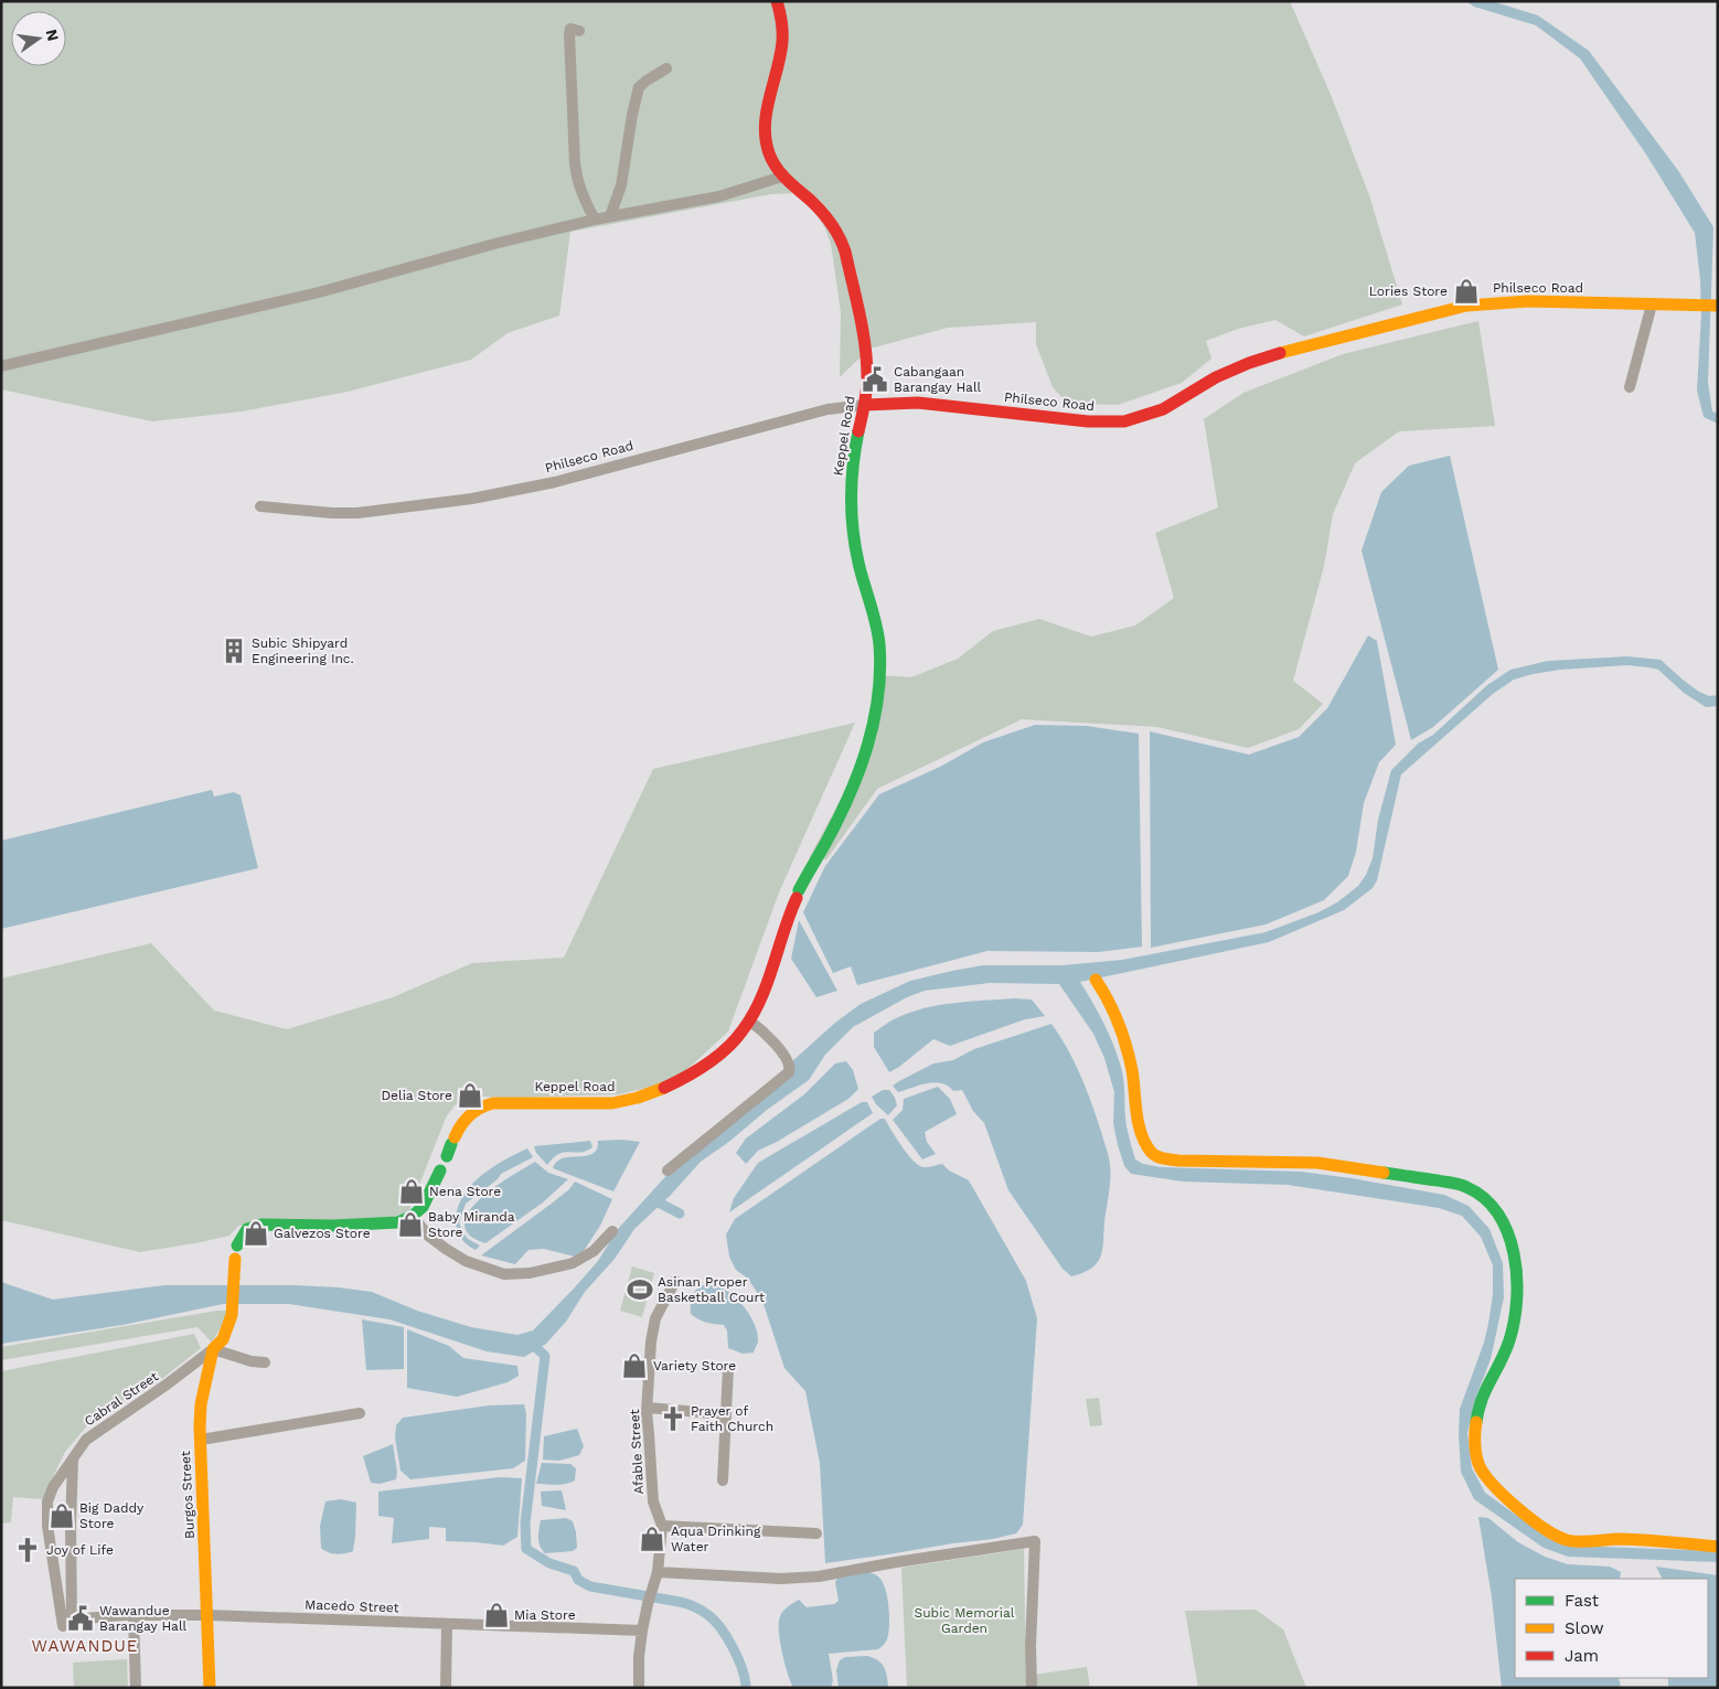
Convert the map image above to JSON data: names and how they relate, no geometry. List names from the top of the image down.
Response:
{
  "streets": {
    "street": [
      "Philseco Road",
      "Keppel Road",
      "Cabral Street",
      "Afable Street",
      "Burgos Street",
      "Macedo Street"
    ]
  },
  "crossings": [
    ["Philseco Road", "Keppel Road"],
    ["Keppel Road", "Burgos Street"],
    ["Cabral Street", "Burgos Street"],
    ["Cabral Street", "Macedo Street"],
    ["Afable Street", "Macedo Street"],
    ["Burgos Street", "Macedo Street"]
  ],
  "districts": ["WAWANDUE"],
  "parks": ["Subic Memorial Garden"],
  "places": {
    "shop": [
      "Lories Store",
      "Delia Store",
      "Nena Store",
      "Baby Miranda Store",
      "Galvezos Store",
      "Variety Store",
      "Big Daddy Store",
      "Aqua Drinking Water",
      "Mia Store"
    ],
    "public building": ["Cabangaan Barangay Hall", "Wawandue Barangay Hall"],
    "building": ["Subic Shipyard Engineering Inc."],
    "sports": ["Asinan Proper Basketball Court"],
    "church": ["Prayer of Faith Church", "Joy of Life"]
  },
  "legend": ["Fast", "Slow", "Jam"],
  "north": "right"
}
